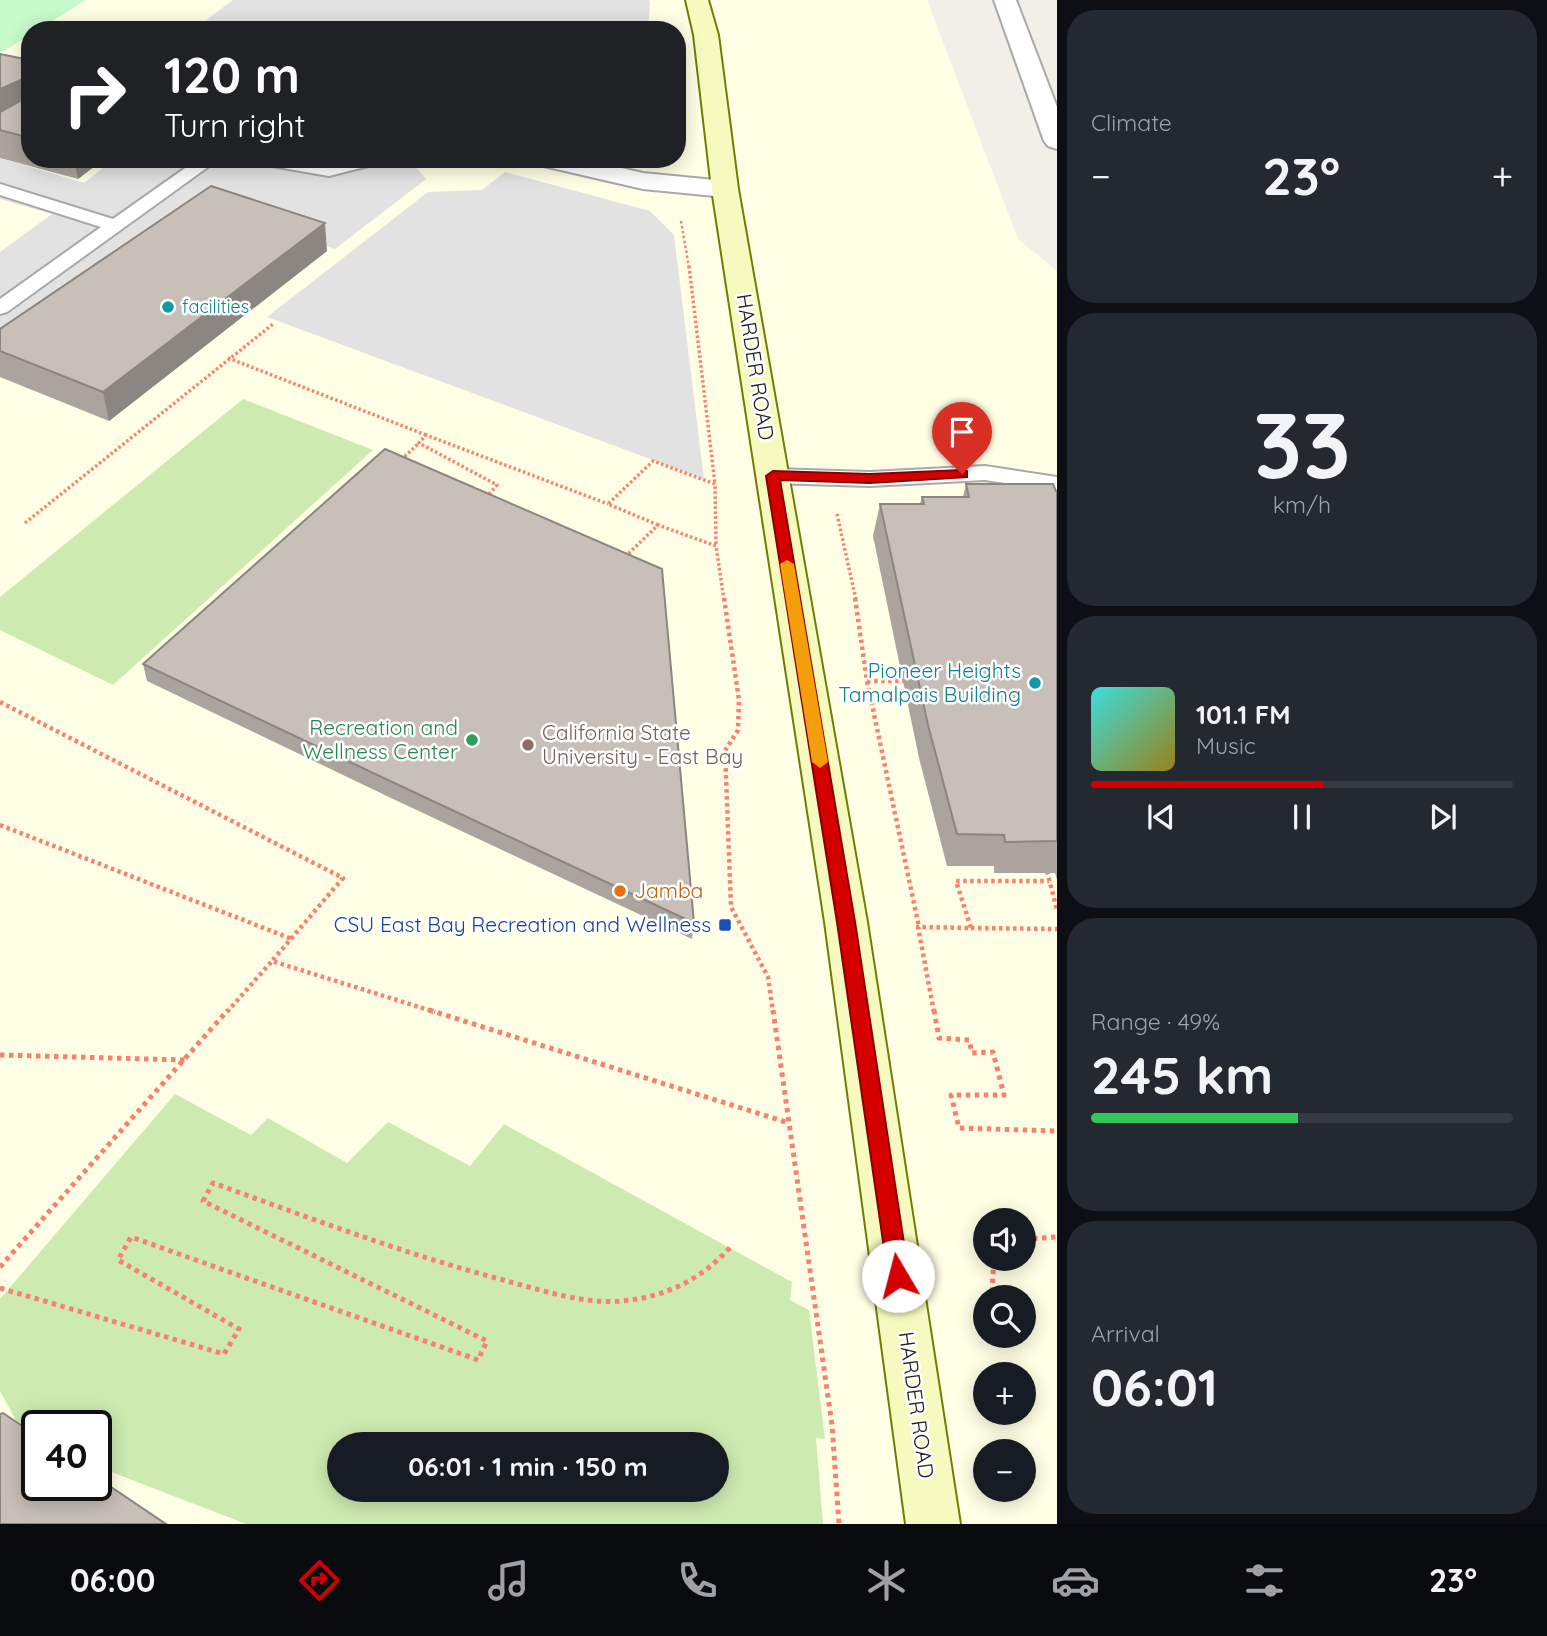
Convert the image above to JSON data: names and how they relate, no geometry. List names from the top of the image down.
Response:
{
  "streets": {
    "street": ["HARDER ROAD"]
  },
  "places": {
    "other": [
      "facilities",
      "Pioneer Heights Tamalpais Building",
      "Recreation and Wellness Center",
      "California State University - East Bay",
      "Jamba"
    ],
    "transit": ["CSU East Bay Recreation and Wellness"]
  },
  "page": {
    "tile": [
      "Climate",
      ["33", "km/h"],
      ["Range · 49%", "245 km"],
      ["Arrival", "06:01"]
    ],
    "turn": ["120 m", "Turn right"],
    "heat": ["−", "23°", "+"],
    "song": ["101.1 FM", "Music"],
    "map_buttons": ["+", "−"],
    "limit": "40",
    "trip": "06:01 · 1 min · 150 m",
    "tabs": ["06:00", "23°"]
  }
}
